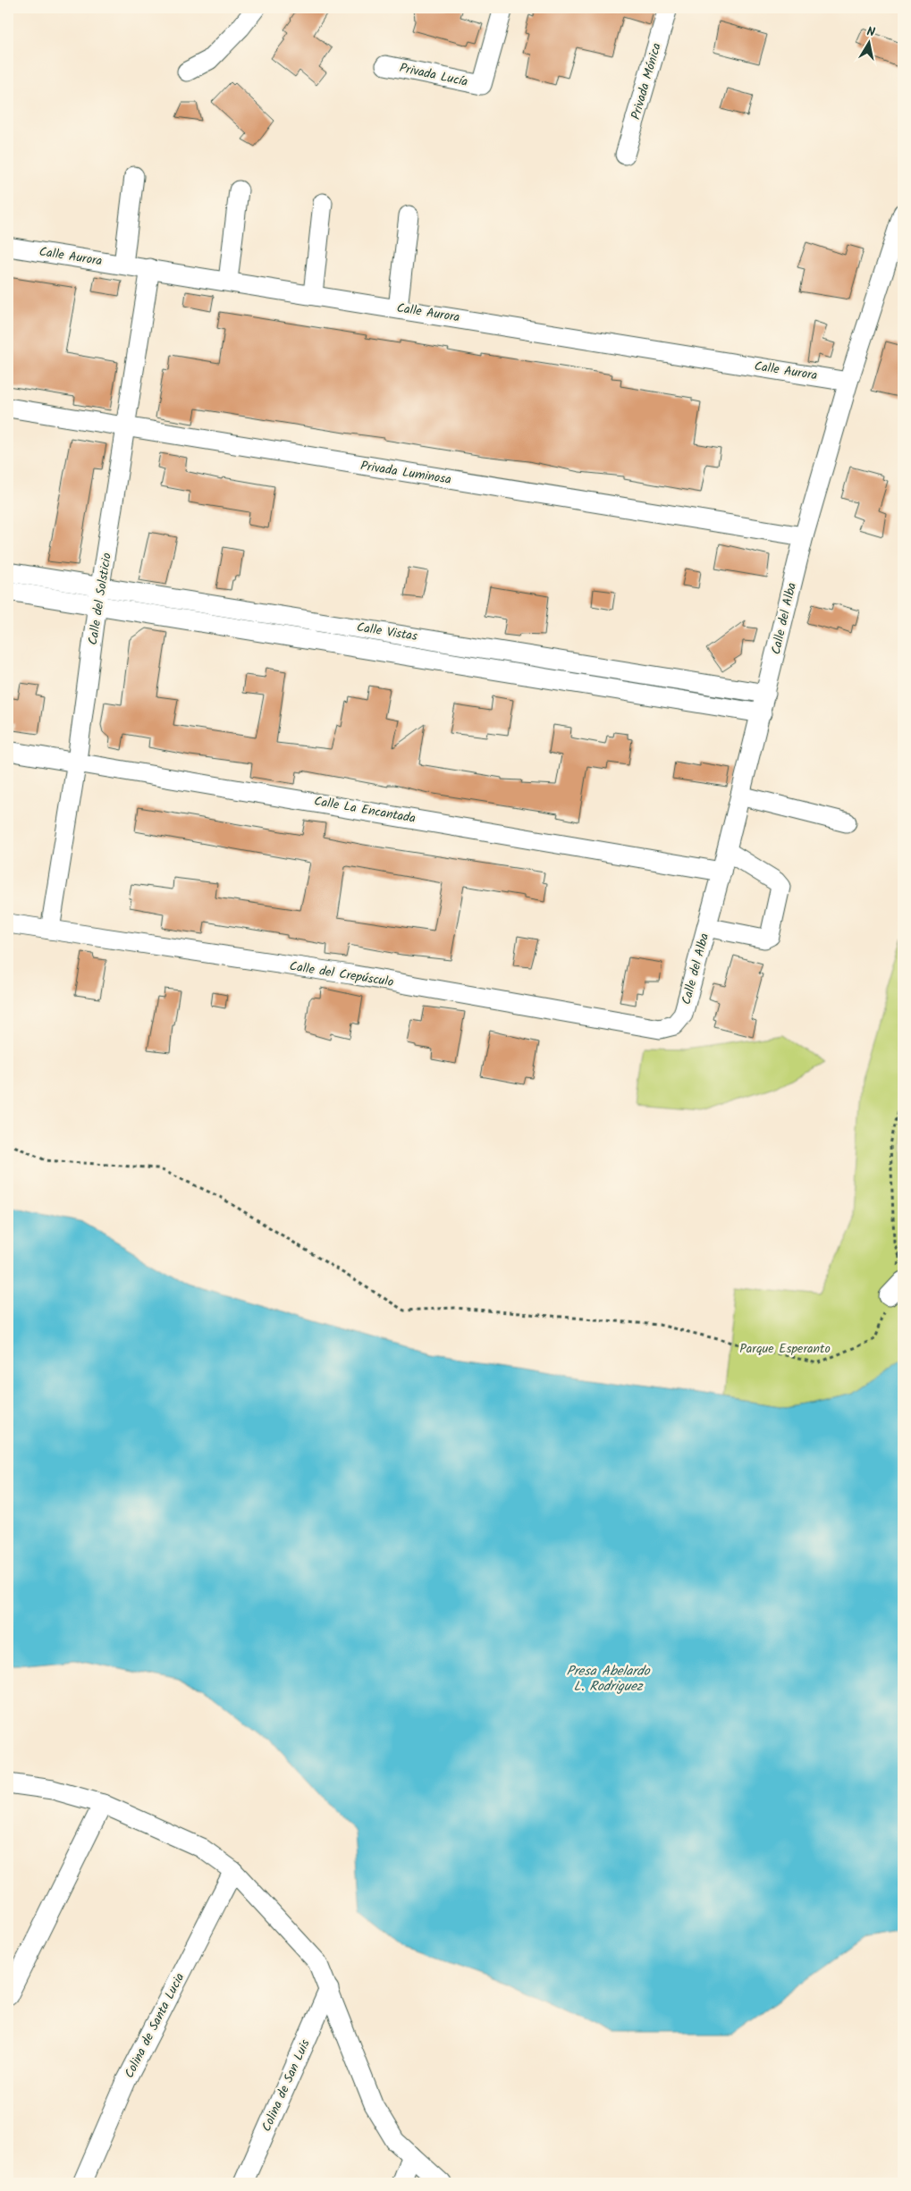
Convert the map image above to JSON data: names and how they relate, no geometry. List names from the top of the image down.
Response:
{
  "streets": {
    "street": [
      "Privada Lucía",
      "Privada Mónica",
      "Calle Aurora",
      "Privada Luminosa",
      "Calle del Solsticio",
      "Calle del Alba",
      "Calle Vistas",
      "Calle La Encantada",
      "Calle del Crepúsculo",
      "Colina de Santa Lucia",
      "Colina de San Luis"
    ]
  },
  "crossings": [
    ["Calle Aurora", "Calle del Solsticio"],
    ["Calle Aurora", "Calle del Alba"],
    ["Privada Luminosa", "Calle del Solsticio"],
    ["Privada Luminosa", "Calle del Alba"],
    ["Calle del Solsticio", "Calle Vistas"],
    ["Calle del Solsticio", "Calle La Encantada"],
    ["Calle del Solsticio", "Calle del Crepúsculo"],
    ["Calle del Alba", "Calle Vistas"],
    ["Calle del Alba", "Calle La Encantada"],
    ["Calle del Alba", "Calle del Crepúsculo"]
  ],
  "water": ["Presa Abelardo L. Rodriguez"],
  "parks": ["Parque Esperanto"],
  "north": "top"
}
